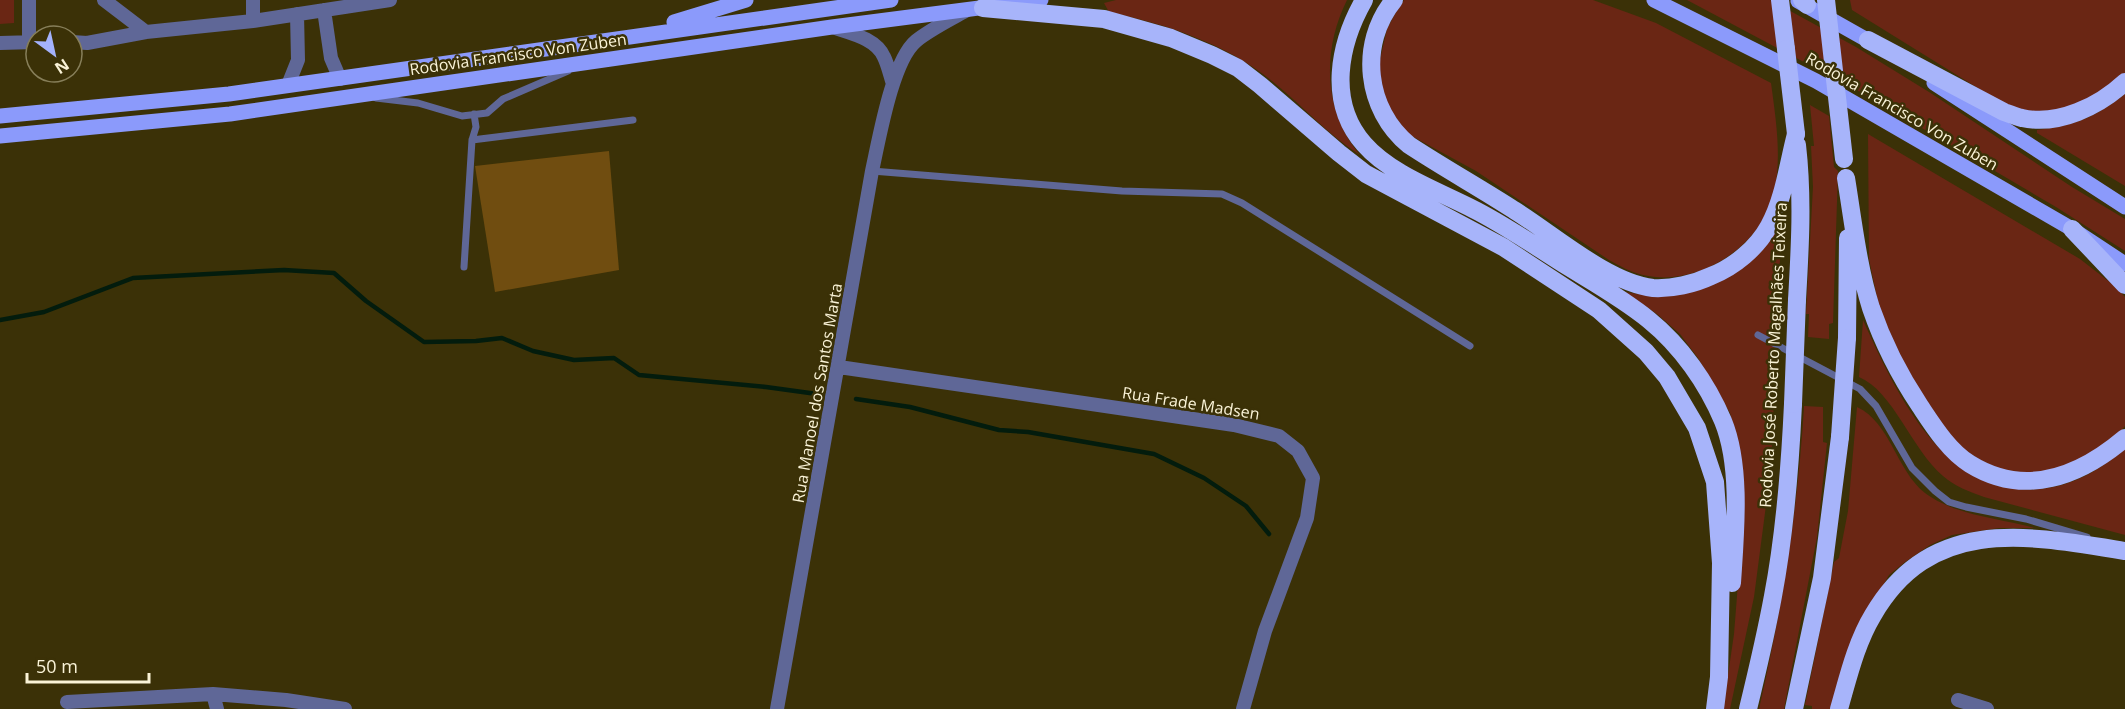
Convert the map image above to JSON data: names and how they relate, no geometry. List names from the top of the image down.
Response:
{
  "streets": {
    "highway": ["Rodovia José Roberto Magalhães Teixeira"],
    "main road": ["Rodovia Francisco Von Zuben"],
    "street": ["Rua Manoel dos Santos Marta", "Rua Frade Madsen"]
  },
  "crossings": [
    ["Rodovia Francisco Von Zuben", "Rua Manoel dos Santos Marta"],
    ["Rua Manoel dos Santos Marta", "Rua Frade Madsen"]
  ],
  "scale_bar": "50 m",
  "north": "bottom right"
}
